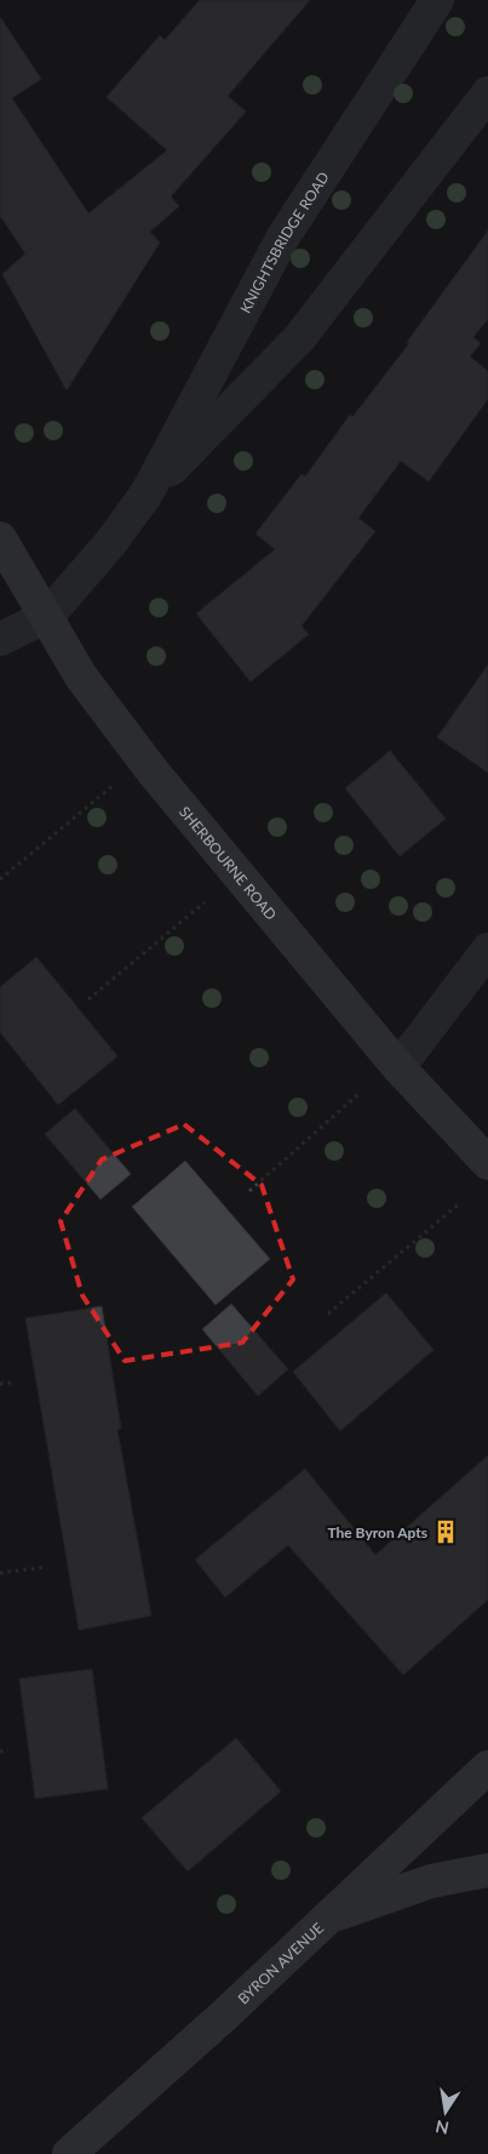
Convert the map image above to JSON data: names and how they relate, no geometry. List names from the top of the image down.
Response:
{
  "streets": {
    "street": ["KNIGHTSBRIDGE ROAD", "SHERBOURNE ROAD", "BYRON AVENUE"]
  },
  "crossings": [
    ["KNIGHTSBRIDGE ROAD", "SHERBOURNE ROAD"]
  ],
  "places": {
    "building": ["The Byron Apts"]
  },
  "north": "bottom"
}
